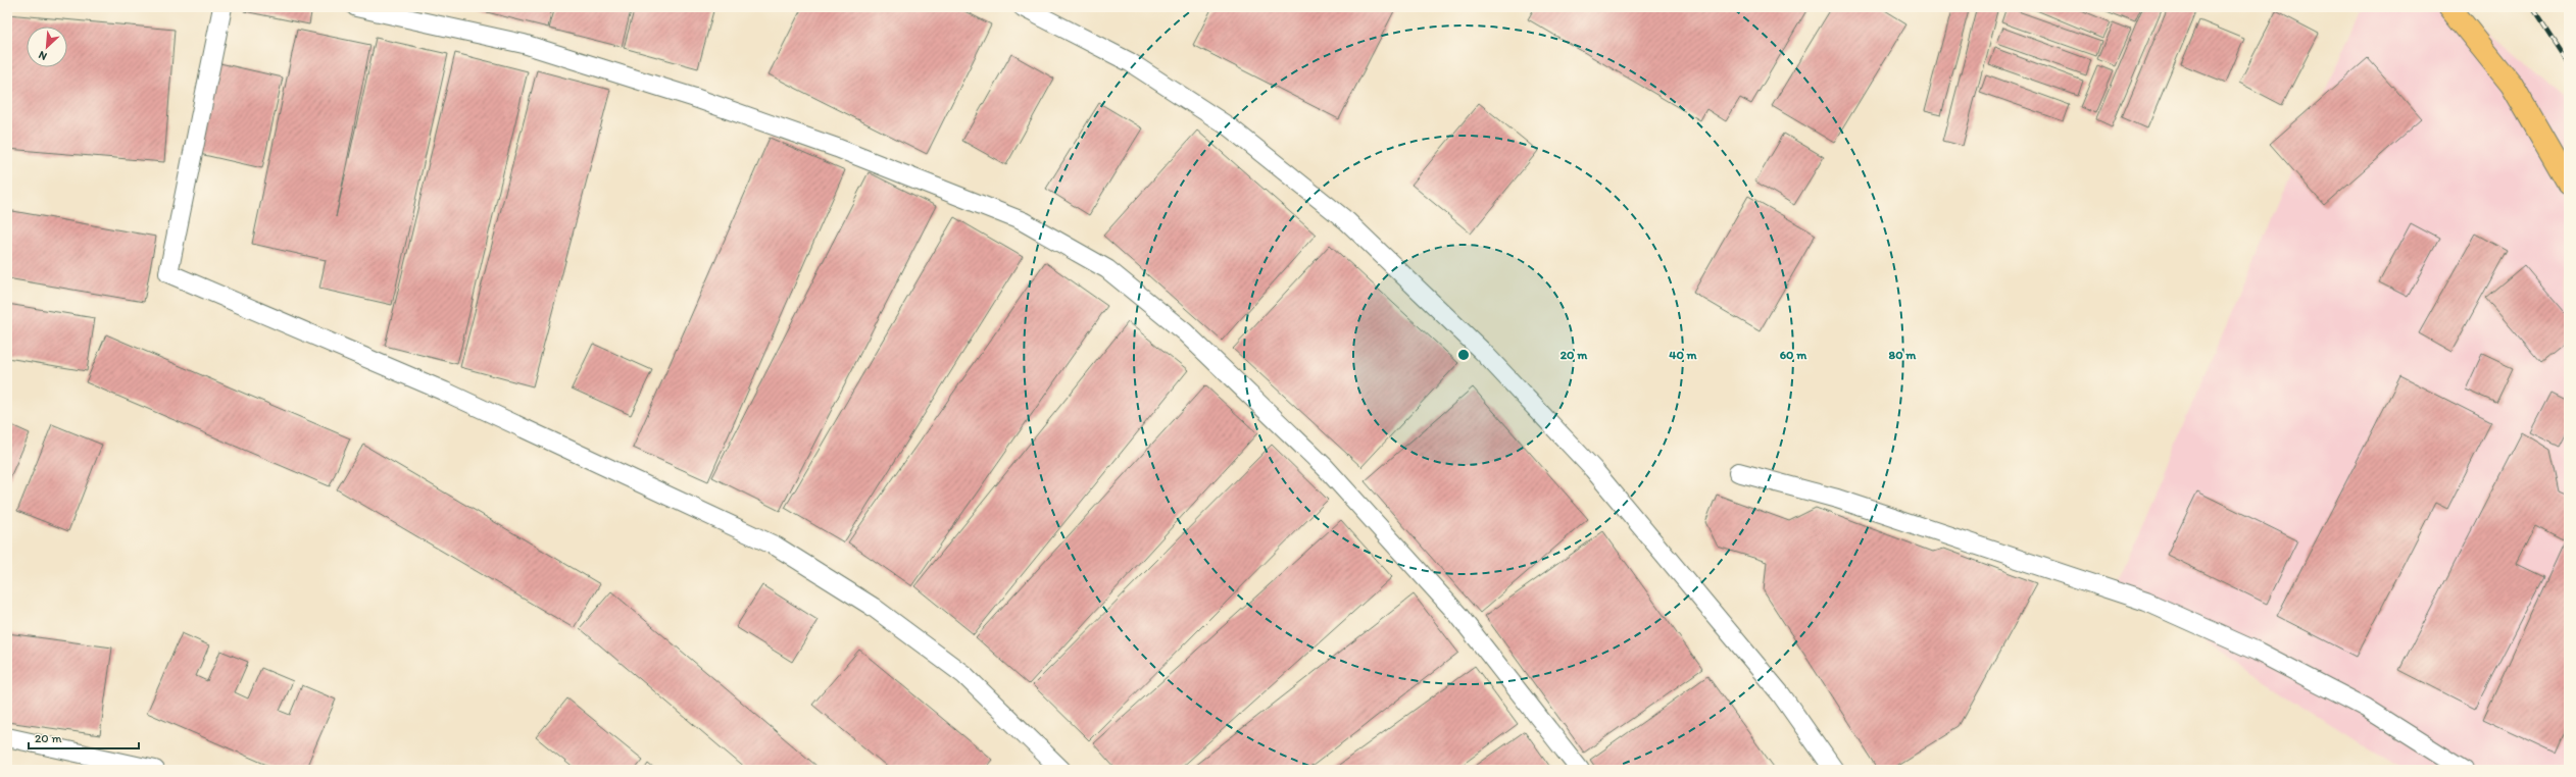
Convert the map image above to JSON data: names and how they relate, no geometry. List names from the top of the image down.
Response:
{
  "scale_bar": "20 m",
  "north": "bottom left",
  "rings": [
    "20 m",
    "40 m",
    "60 m",
    "80 m"
  ]
}
